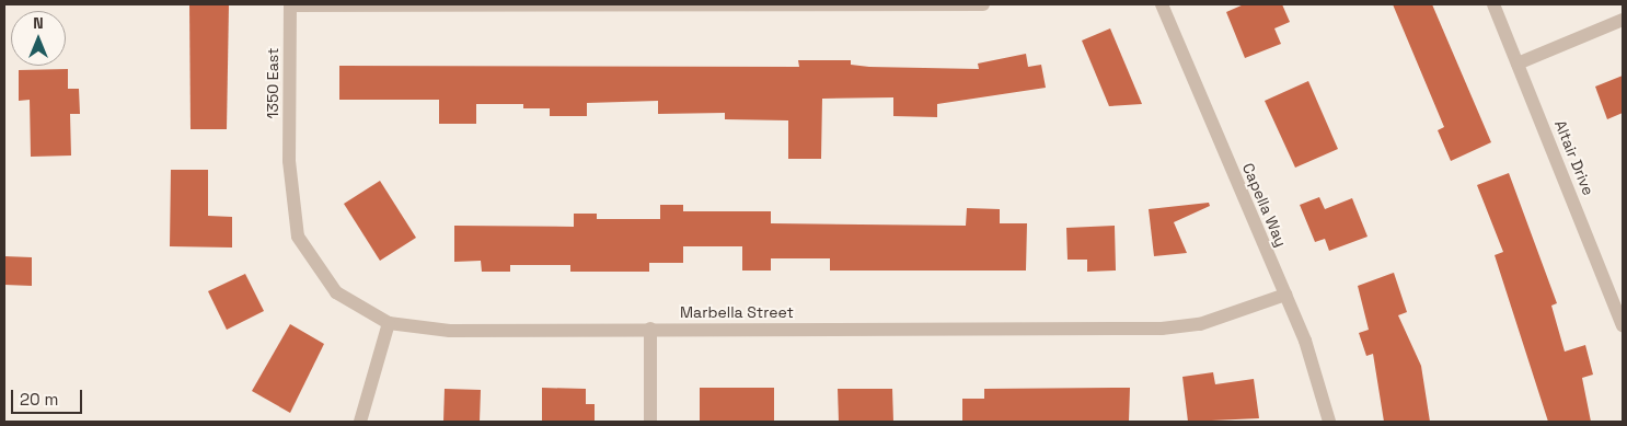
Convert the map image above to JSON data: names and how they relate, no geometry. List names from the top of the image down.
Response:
{
  "streets": {
    "street": [
      "1350 East",
      "Altair Drive",
      "Capella Way",
      "Marbella Street"
    ]
  },
  "crossings": [
    ["1350 East", "Marbella Street"],
    ["Capella Way", "Marbella Street"]
  ],
  "scale_bar": "20 m",
  "north": "top"
}
